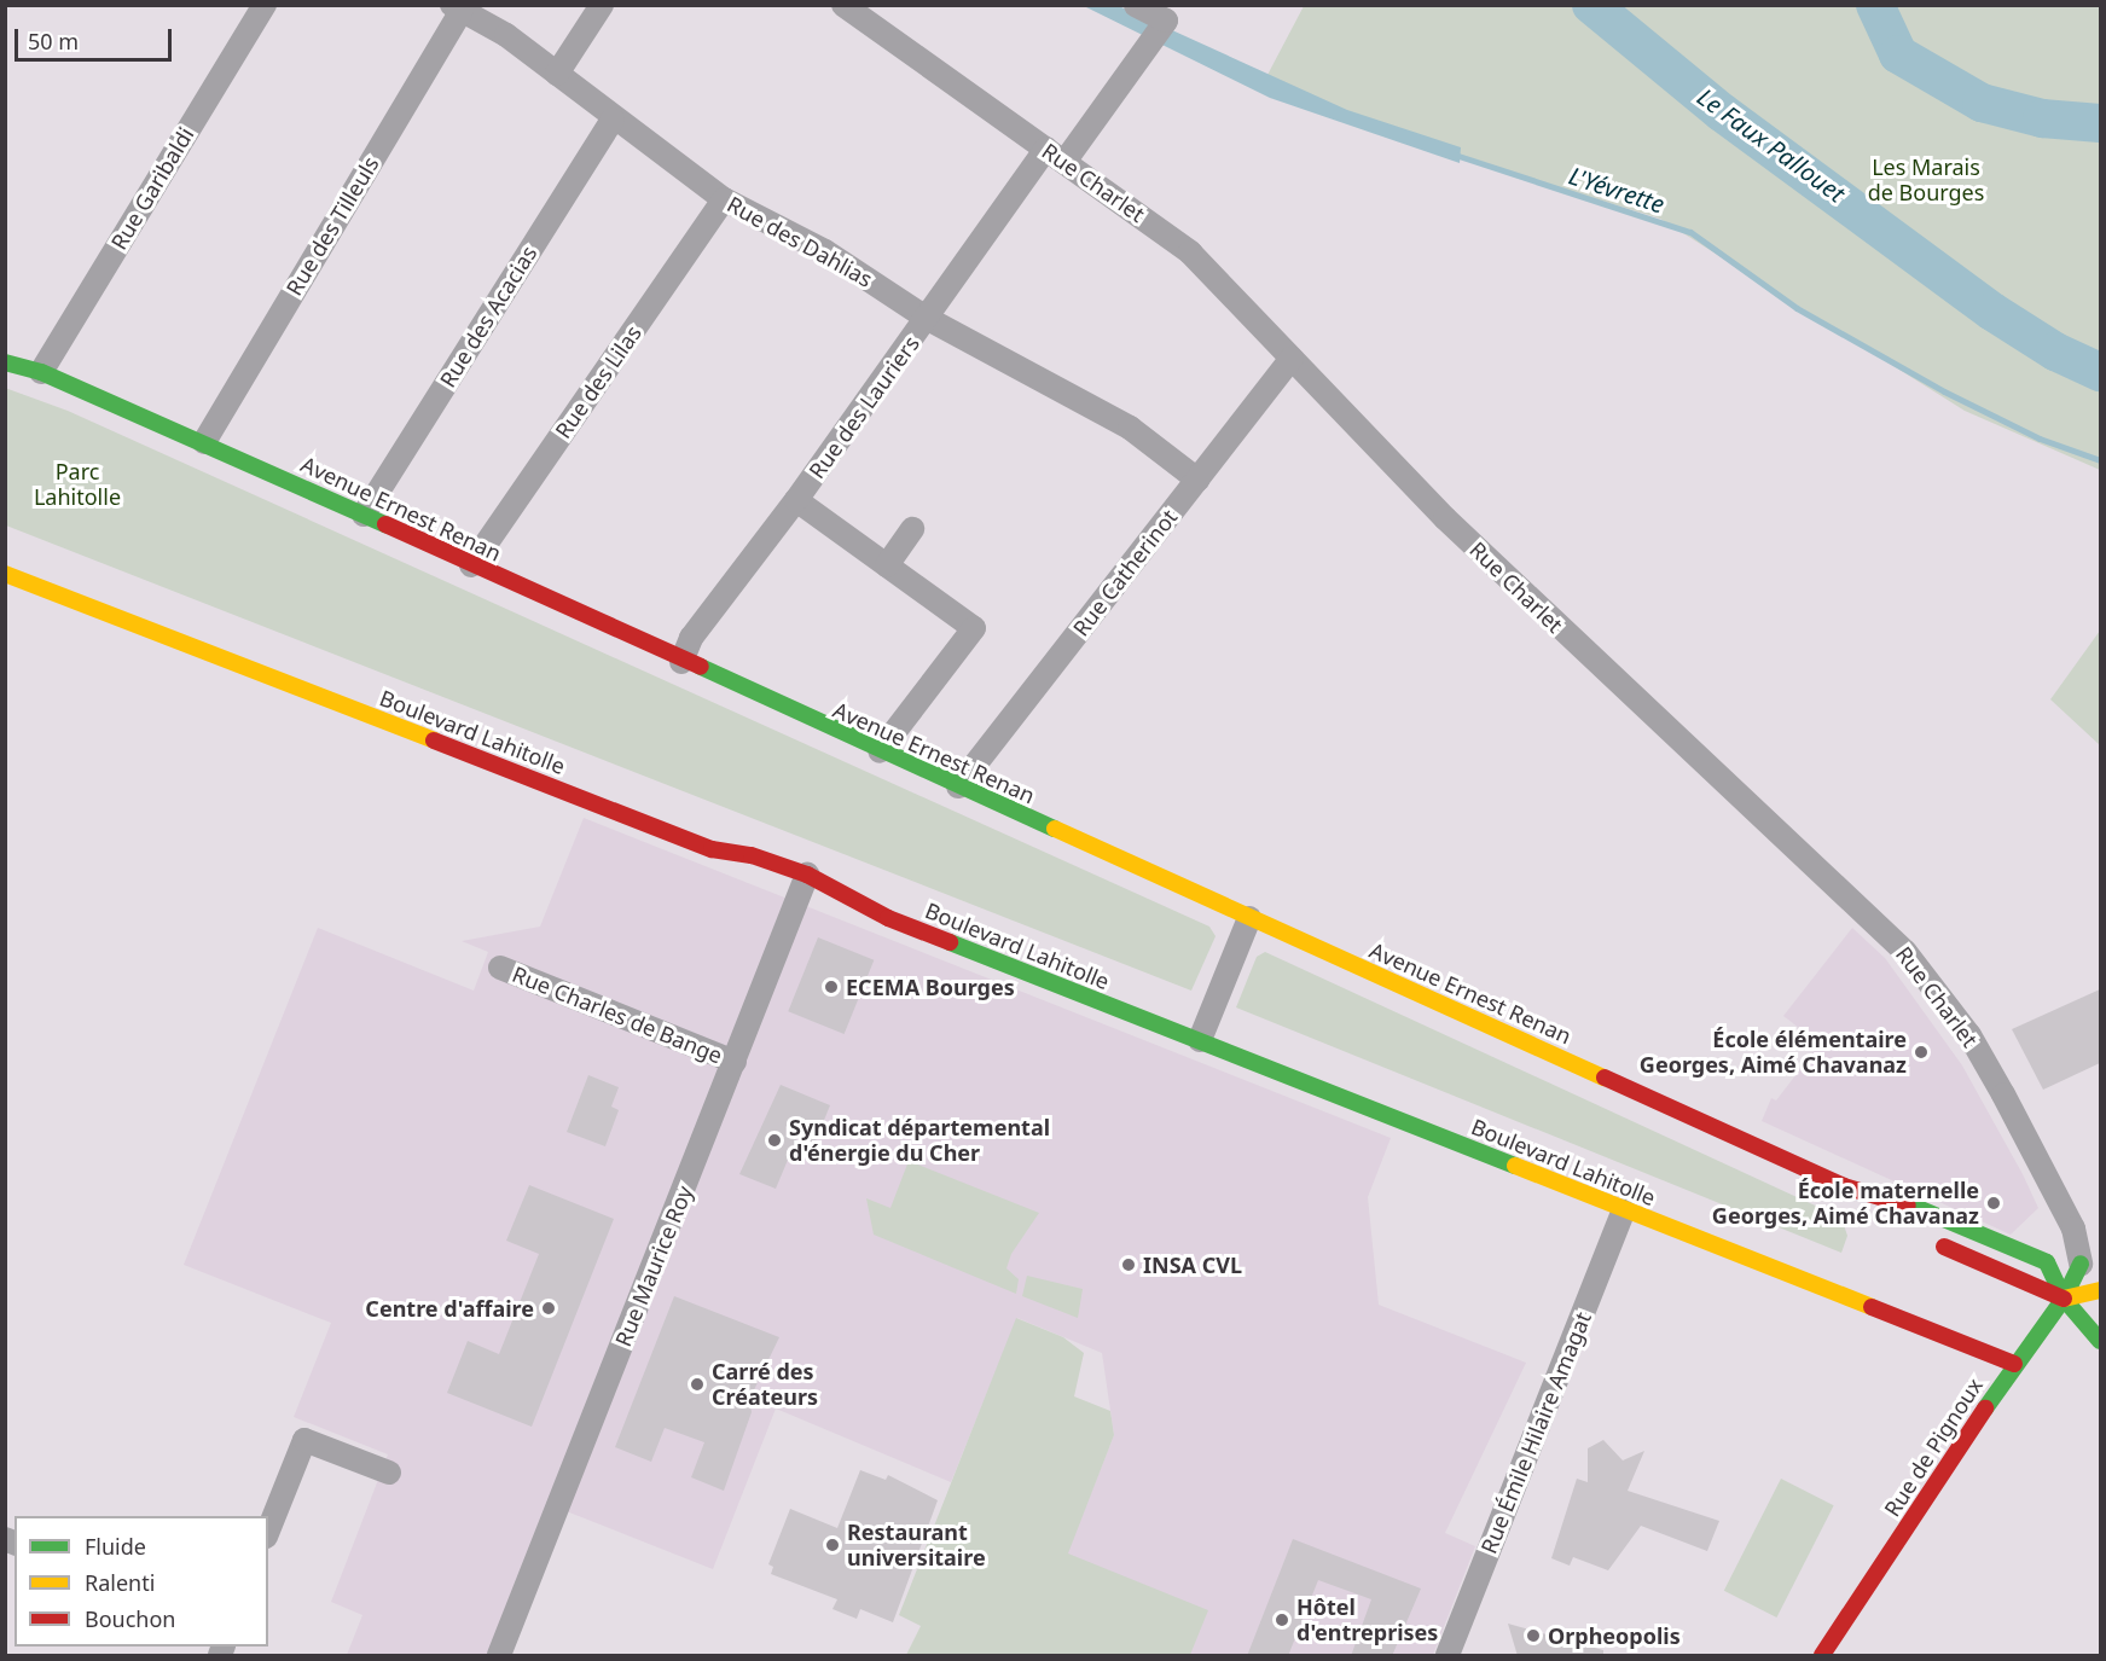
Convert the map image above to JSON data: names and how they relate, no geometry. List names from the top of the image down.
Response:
{
  "streets": {
    "main road": ["Avenue Ernest Renan", "Boulevard Lahitolle", "Rue de Pignoux"],
    "street": [
      "Rue Charlet",
      "Rue Garibaldi",
      "Rue des Tilleuls",
      "Rue des Dahlias",
      "Rue des Acacias",
      "Rue des Lilas",
      "Rue des Lauriers",
      "Rue Catherinot",
      "Rue Charles de Bange",
      "Rue Maurice Roy",
      "Rue Émile Hilaire Amagat"
    ]
  },
  "crossings": [
    ["Rue Charlet", "Rue des Lauriers"],
    ["Rue Charlet", "Avenue Ernest Renan"],
    ["Rue Charlet", "Rue Catherinot"],
    ["Rue Garibaldi", "Avenue Ernest Renan"],
    ["Rue des Tilleuls", "Rue des Dahlias"],
    ["Rue des Tilleuls", "Avenue Ernest Renan"],
    ["Rue des Dahlias", "Rue des Acacias"],
    ["Rue des Dahlias", "Rue des Lilas"],
    ["Rue des Dahlias", "Rue des Lauriers"],
    ["Rue des Dahlias", "Rue Catherinot"],
    ["Rue des Acacias", "Avenue Ernest Renan"],
    ["Rue des Lilas", "Avenue Ernest Renan"],
    ["Rue des Lauriers", "Avenue Ernest Renan"],
    ["Avenue Ernest Renan", "Rue Catherinot"],
    ["Boulevard Lahitolle", "Rue Maurice Roy"],
    ["Boulevard Lahitolle", "Rue Émile Hilaire Amagat"],
    ["Boulevard Lahitolle", "Rue de Pignoux"],
    ["Rue Charles de Bange", "Rue Maurice Roy"]
  ],
  "water": ["Le Faux Pallouet", "L'Yévrette"],
  "parks": ["Les Marais de Bourges", "Parc Lahitolle"],
  "places": [
    "ECEMA Bourges",
    "École élémentaire Georges, Aimé Chavanaz",
    "Syndicat départemental d'énergie du Cher",
    "École maternelle Georges, Aimé Chavanaz",
    "INSA CVL",
    "Centre d'affaire",
    "Carré des Créateurs",
    "Restaurant universitaire",
    "Hôtel d'entreprises",
    "Orpheopolis"
  ],
  "legend": ["Fluide", "Ralenti", "Bouchon"],
  "scale_bar": "50 m"
}
